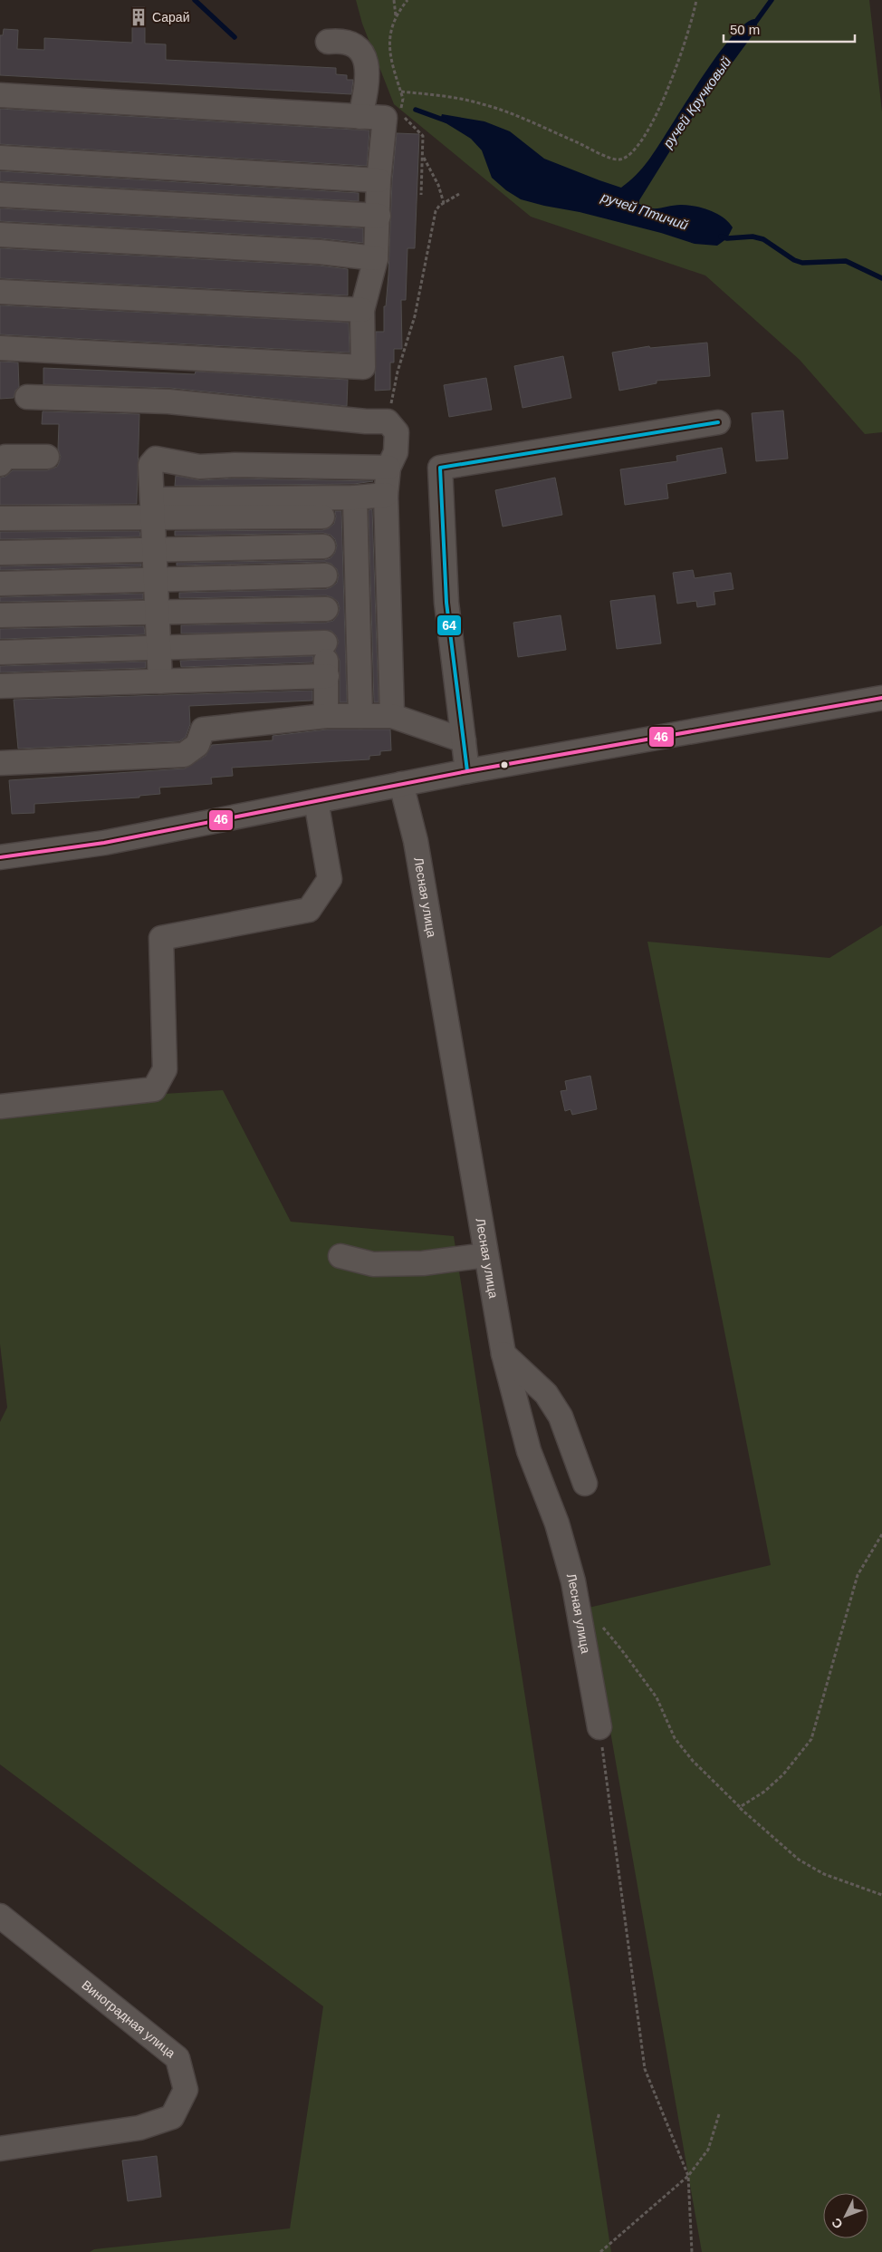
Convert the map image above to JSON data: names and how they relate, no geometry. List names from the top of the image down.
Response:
{
  "streets": {
    "street": ["Лесная улица", "Виноградная улица"]
  },
  "water": ["ручей Кручковый", "ручей Птичий"],
  "places": {
    "building": ["Сарай"]
  },
  "lines": ["transit line 64", "transit line 46"],
  "scale_bar": "50 m",
  "north": "bottom left"
}
